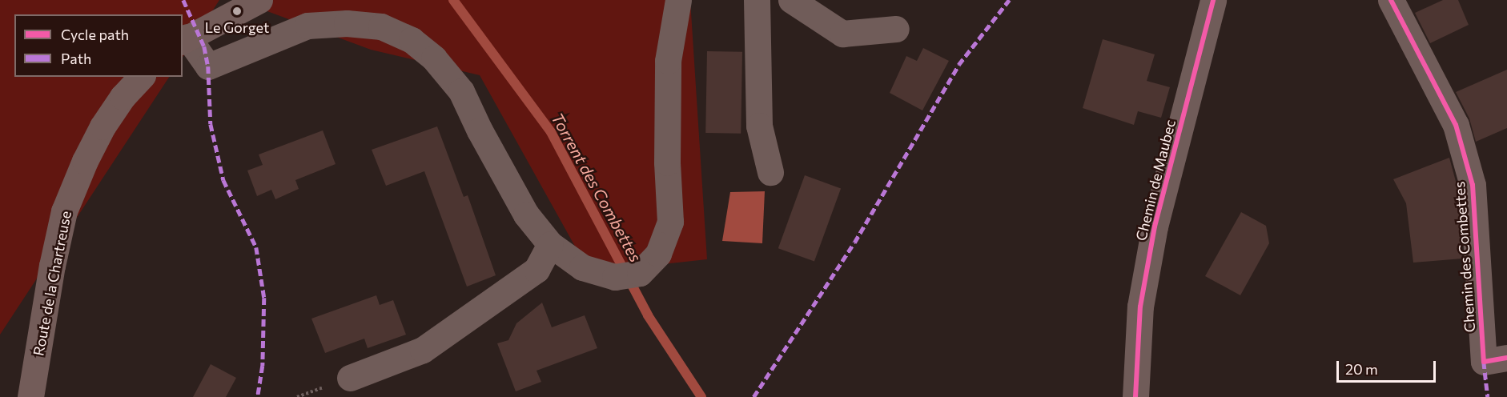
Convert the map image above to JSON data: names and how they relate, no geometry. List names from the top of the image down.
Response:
{
  "streets": {
    "main road": ["Route de la Chartreuse"],
    "street": ["Chemin de Maubec", "Chemin des Combettes"]
  },
  "water": ["Torrent des Combettes"],
  "places": ["Le Gorget"],
  "legend": ["Cycle path", "Path"],
  "scale_bar": "20 m"
}
